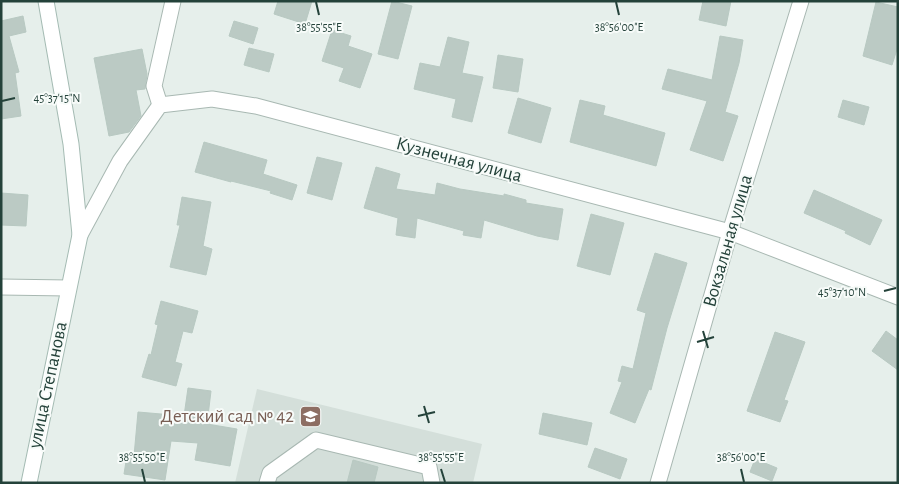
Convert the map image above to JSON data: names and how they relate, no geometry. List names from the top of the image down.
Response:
{
  "streets": {
    "street": ["Кузнечная улица", "Вокзальная улица", "улица Степанова"]
  },
  "crossings": [
    ["Кузнечная улица", "Вокзальная улица"]
  ],
  "places": {
    "school or university": ["Детский сад № 42"]
  },
  "coordinates": [
    "38°55'55\"E",
    "38°56'00\"E",
    "45°37'15\"N",
    "45°37'10\"N",
    "38°55'50\"E"
  ]
}
